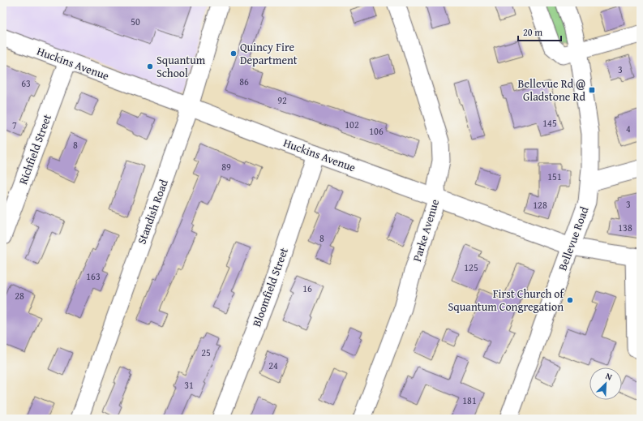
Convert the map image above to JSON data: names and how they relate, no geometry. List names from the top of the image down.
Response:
{
  "streets": {
    "street": [
      "Huckins Avenue",
      "Richfield Street",
      "Standish Road",
      "Parke Avenue",
      "Bellevue Road",
      "Bloomfield Street"
    ]
  },
  "crossings": [
    ["Huckins Avenue", "Richfield Street"],
    ["Huckins Avenue", "Standish Road"],
    ["Huckins Avenue", "Parke Avenue"],
    ["Huckins Avenue", "Bellevue Road"],
    ["Huckins Avenue", "Bloomfield Street"]
  ],
  "places": {
    "other": ["Quincy Fire Department", "Squantum School", "First Church of Squantum Congregation"],
    "transit": ["Bellevue Rd @ Gladstone Rd"]
  },
  "house_numbers": [
    "50",
    "3",
    "86",
    "63",
    "92",
    "145",
    "102",
    "7",
    "4",
    "106",
    "8",
    "89",
    "151",
    "3",
    "128",
    "138",
    "8",
    "125",
    "163",
    "16",
    "28",
    "25",
    "24",
    "31",
    "181"
  ],
  "scale_bar": "20 m",
  "north": "top right"
}
